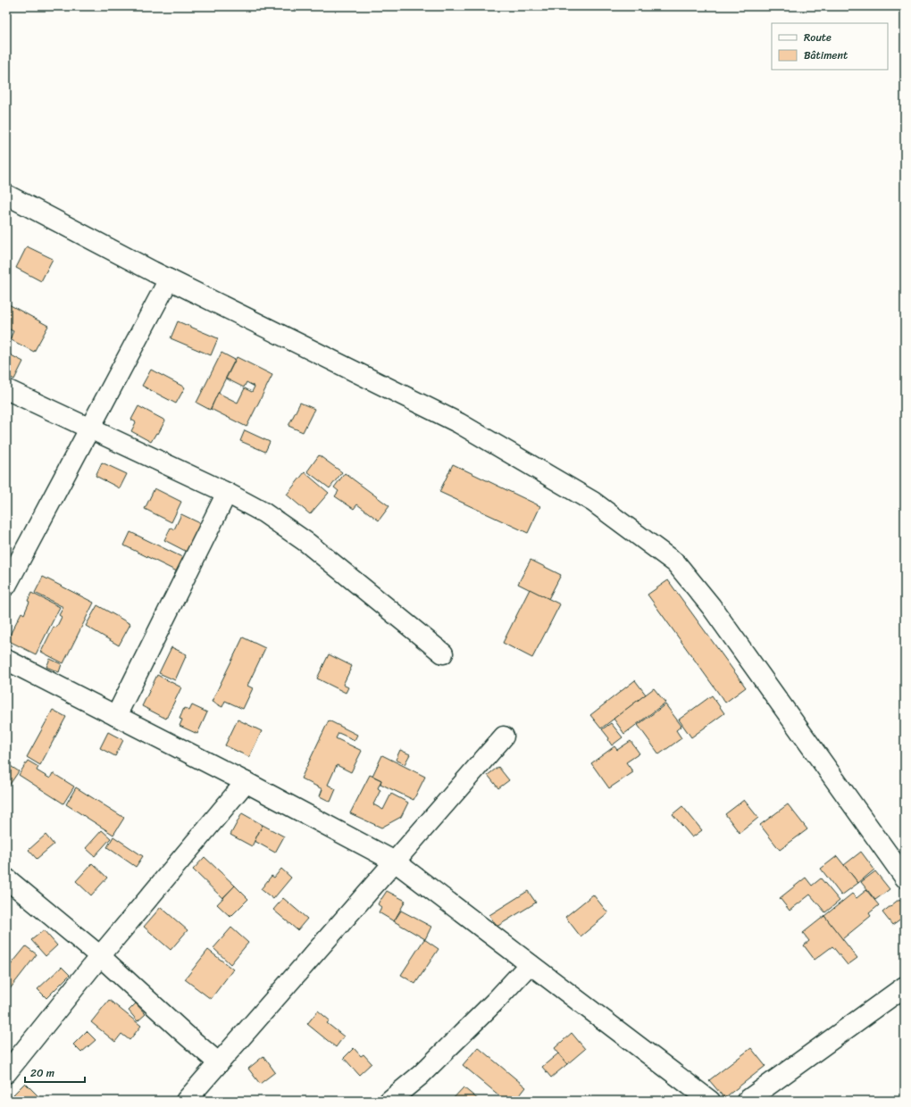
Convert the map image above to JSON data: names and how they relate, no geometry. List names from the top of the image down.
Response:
{
  "legend": ["Route", "Bâtiment"],
  "scale_bar": "20 m"
}
